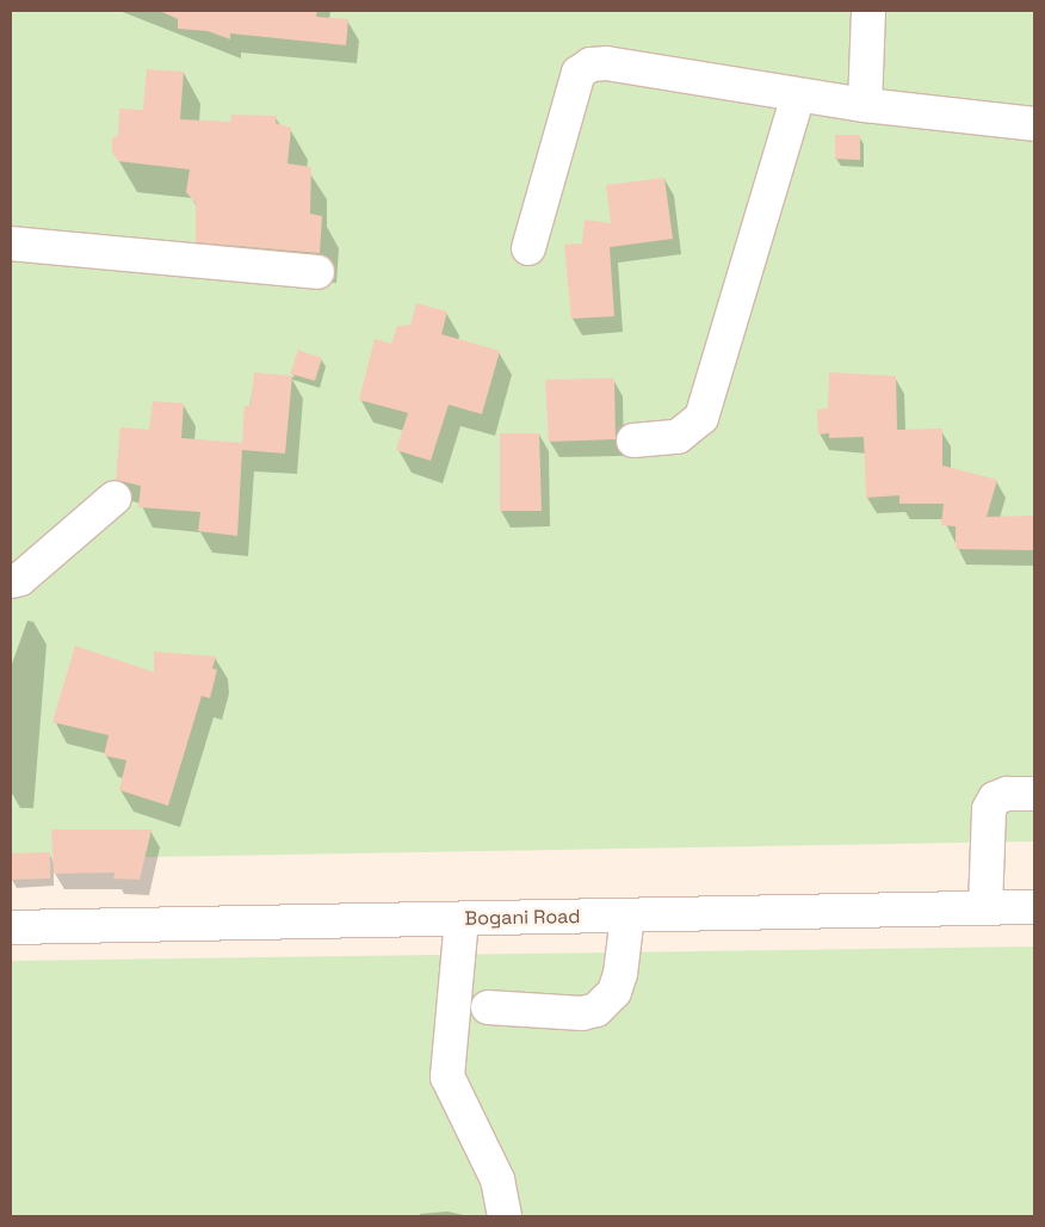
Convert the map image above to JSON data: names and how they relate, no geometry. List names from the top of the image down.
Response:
{
  "streets": {
    "street": ["Bogani Road"]
  }
}
